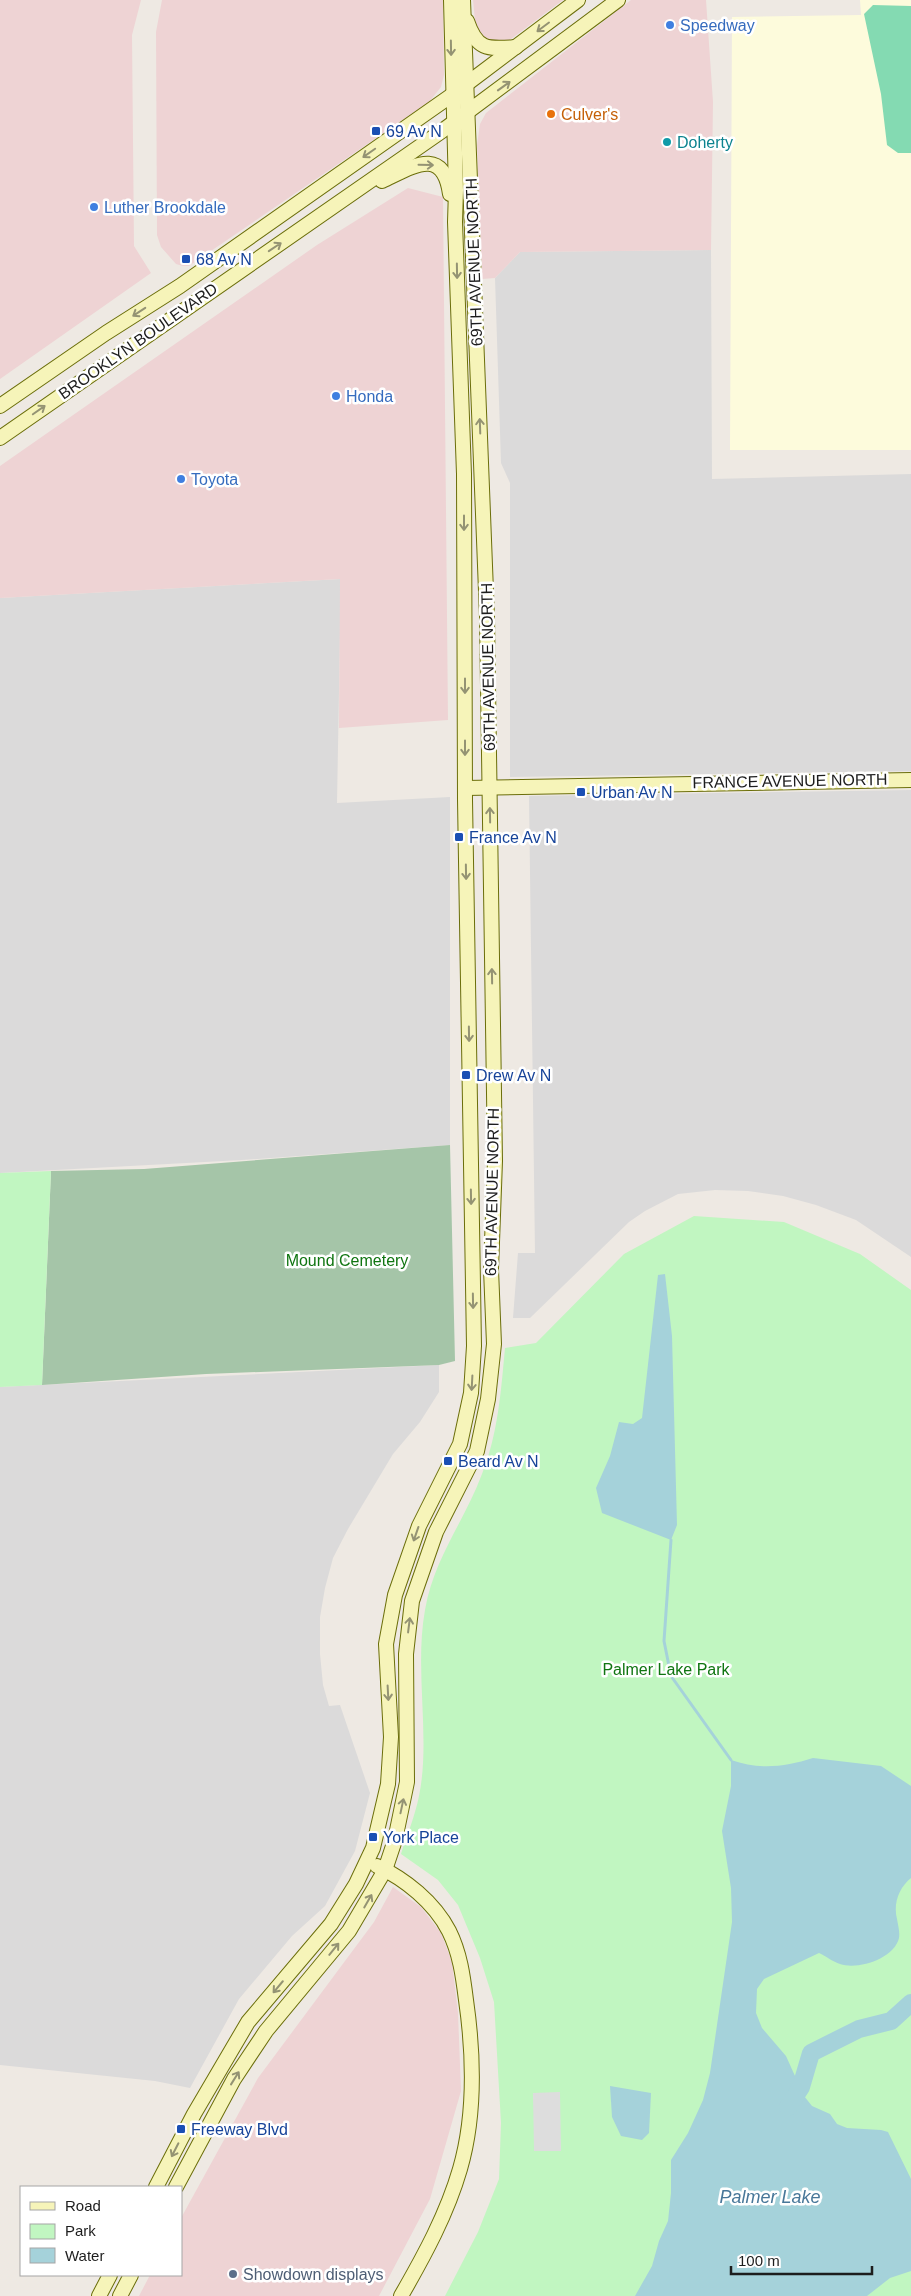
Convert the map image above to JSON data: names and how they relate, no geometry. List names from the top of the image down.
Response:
{
  "streets": {
    "street": ["69TH AVENUE NORTH", "BROOKLYN BOULEVARD", "FRANCE AVENUE NORTH"]
  },
  "crossings": [
    ["69TH AVENUE NORTH", "BROOKLYN BOULEVARD"],
    ["69TH AVENUE NORTH", "FRANCE AVENUE NORTH"]
  ],
  "water": ["Palmer Lake"],
  "parks": ["Mound Cemetery", "Palmer Lake Park"],
  "places": {
    "other": [
      "Speedway",
      "Culver's",
      "Doherty",
      "Luther Brookdale",
      "Honda",
      "Toyota",
      "Showdown displays"
    ],
    "transit": [
      "69 Av N",
      "68 Av N",
      "Urban Av N",
      "France Av N",
      "Drew Av N",
      "Beard Av N",
      "York Place",
      "Freeway Blvd"
    ]
  },
  "legend": ["Road", "Park", "Water"],
  "scale_bar": "100 m"
}
